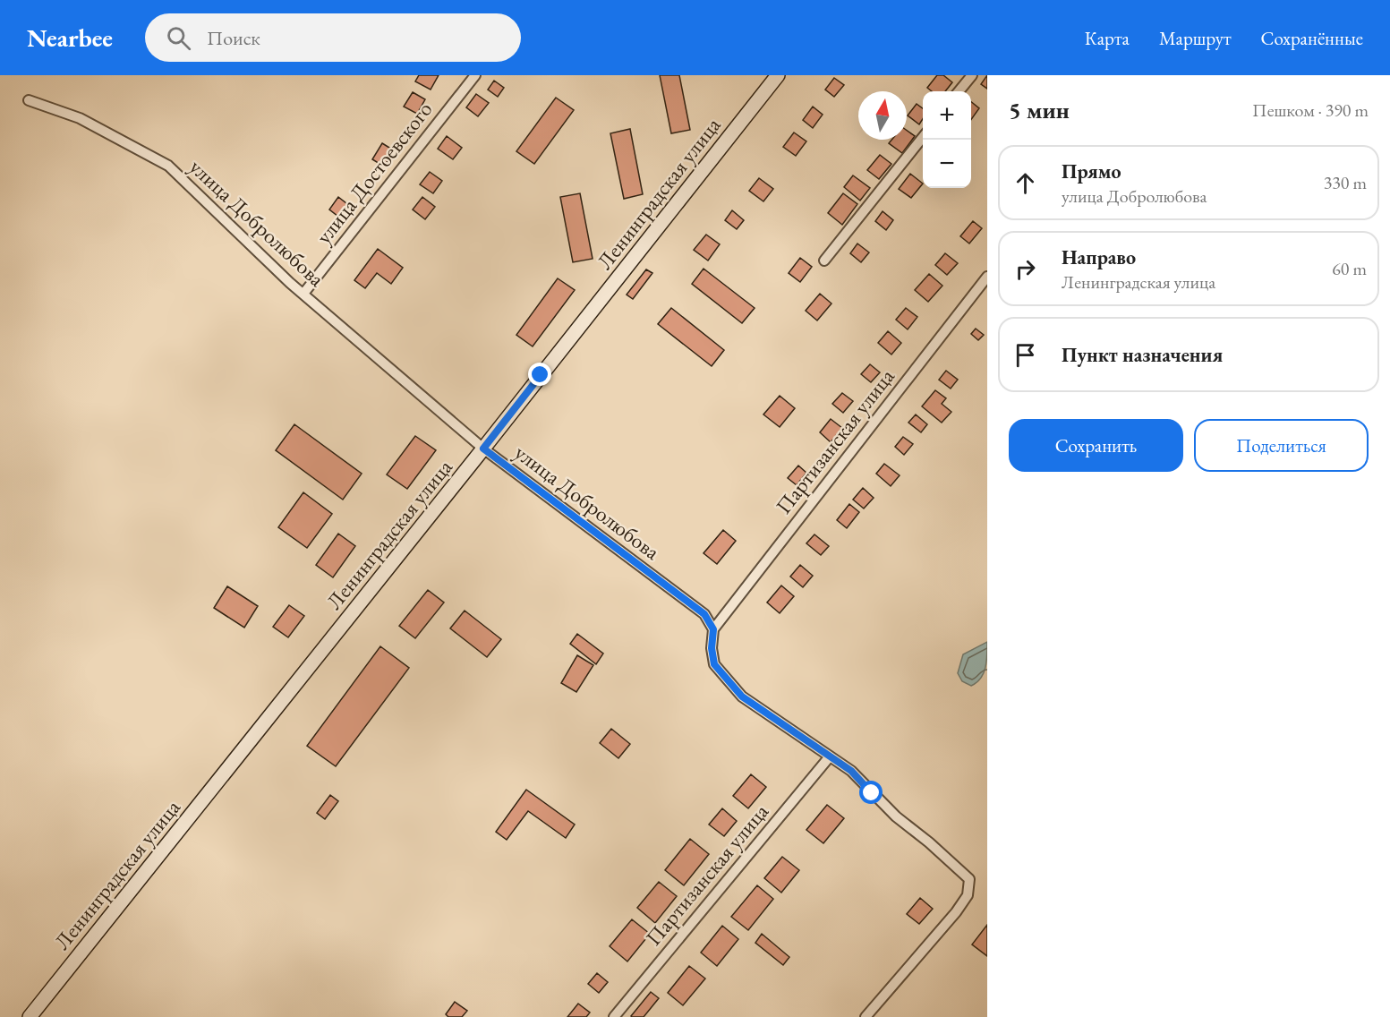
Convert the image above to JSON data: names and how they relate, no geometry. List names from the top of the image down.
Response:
{
  "streets": {
    "street": [
      "улица Достоевского",
      "Ленинградская улица",
      "улица Добролюбова",
      "Партизанская улица"
    ]
  },
  "crossings": [
    ["улица Достоевского", "улица Добролюбова"],
    ["Ленинградская улица", "улица Добролюбова"],
    ["улица Добролюбова", "Партизанская улица"]
  ],
  "north": "top",
  "page": {
    "header": "Nearbee",
    "search": "Поиск",
    "nav": ["Карта", "Маршрут", "Сохранённые"],
    "heading": ["5 мин", "Пешком · 390 m"],
    "map_buttons": ["+", "−"],
    "list": [
      ["Прямо", "улица Добролюбова", "330 m"],
      ["Направо", "Ленинградская улица", "60 m"],
      "Пункт назначения"
    ],
    "buttons": ["Сохранить", "Поделиться"]
  }
}
